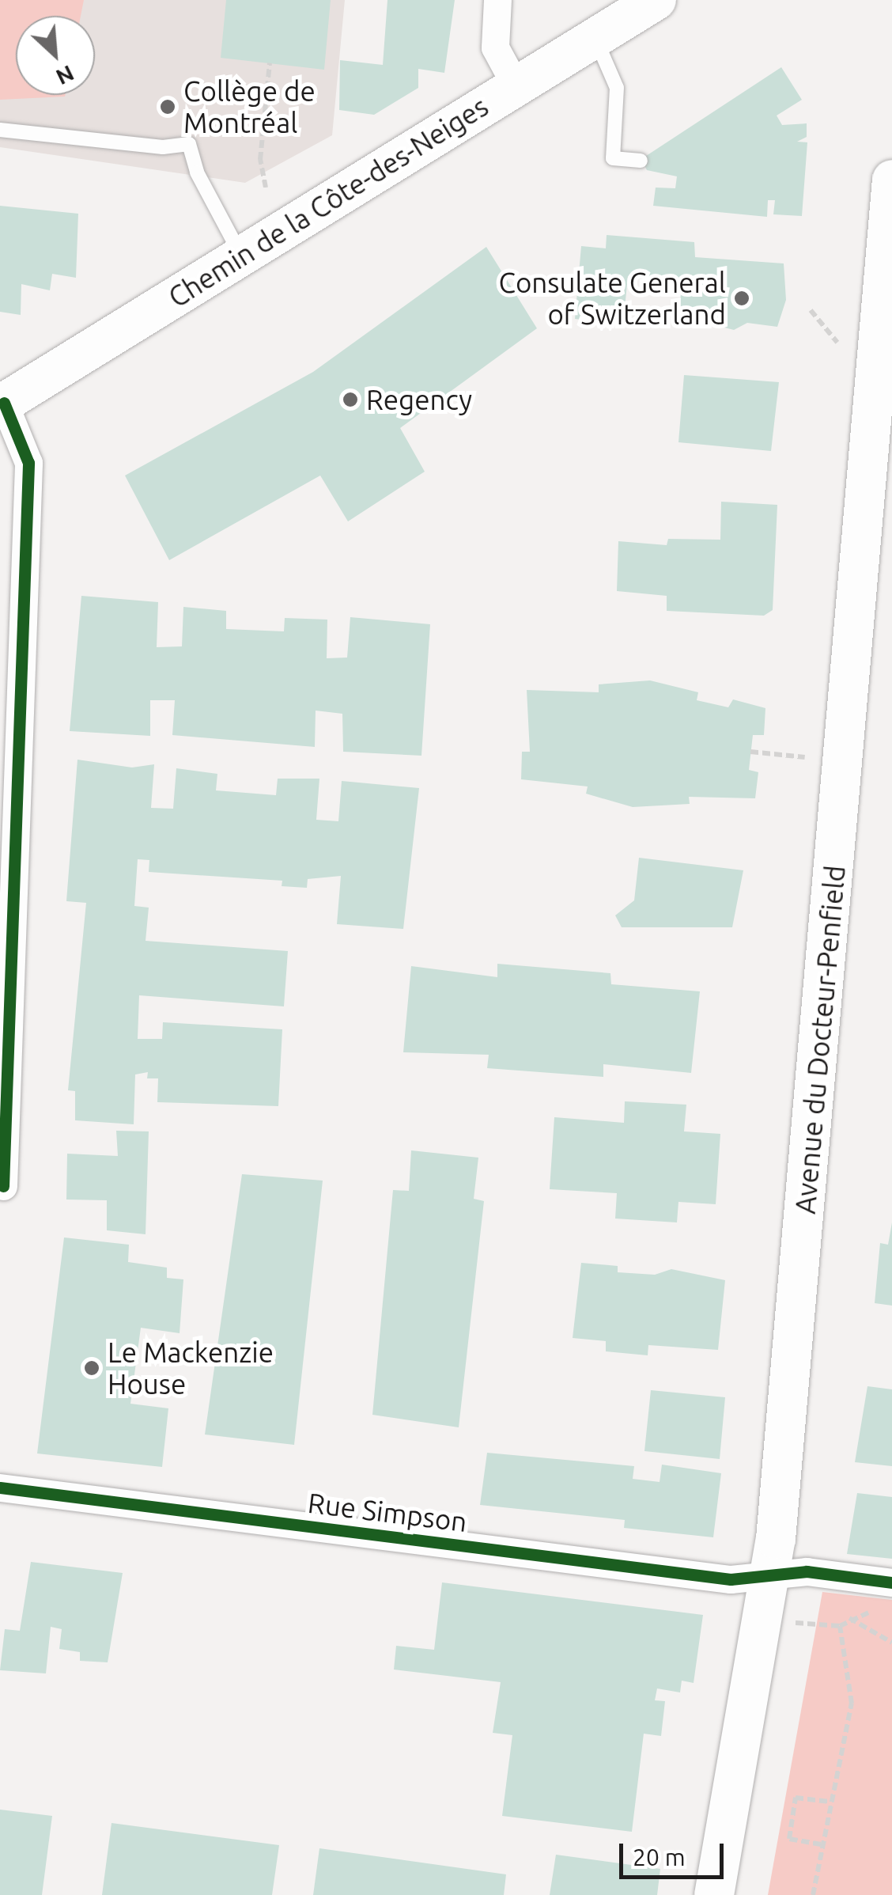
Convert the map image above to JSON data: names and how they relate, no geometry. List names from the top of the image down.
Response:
{
  "streets": {
    "main road": ["Chemin de la Côte-des-Neiges", "Avenue du Docteur-Penfield"],
    "street": ["Rue Simpson"]
  },
  "crossings": [
    ["Avenue du Docteur-Penfield", "Rue Simpson"]
  ],
  "places": [
    "Collège de Montréal",
    "Consulate General of Switzerland",
    "Regency",
    "Le Mackenzie House"
  ],
  "scale_bar": "20 m",
  "north": "bottom right"
}
